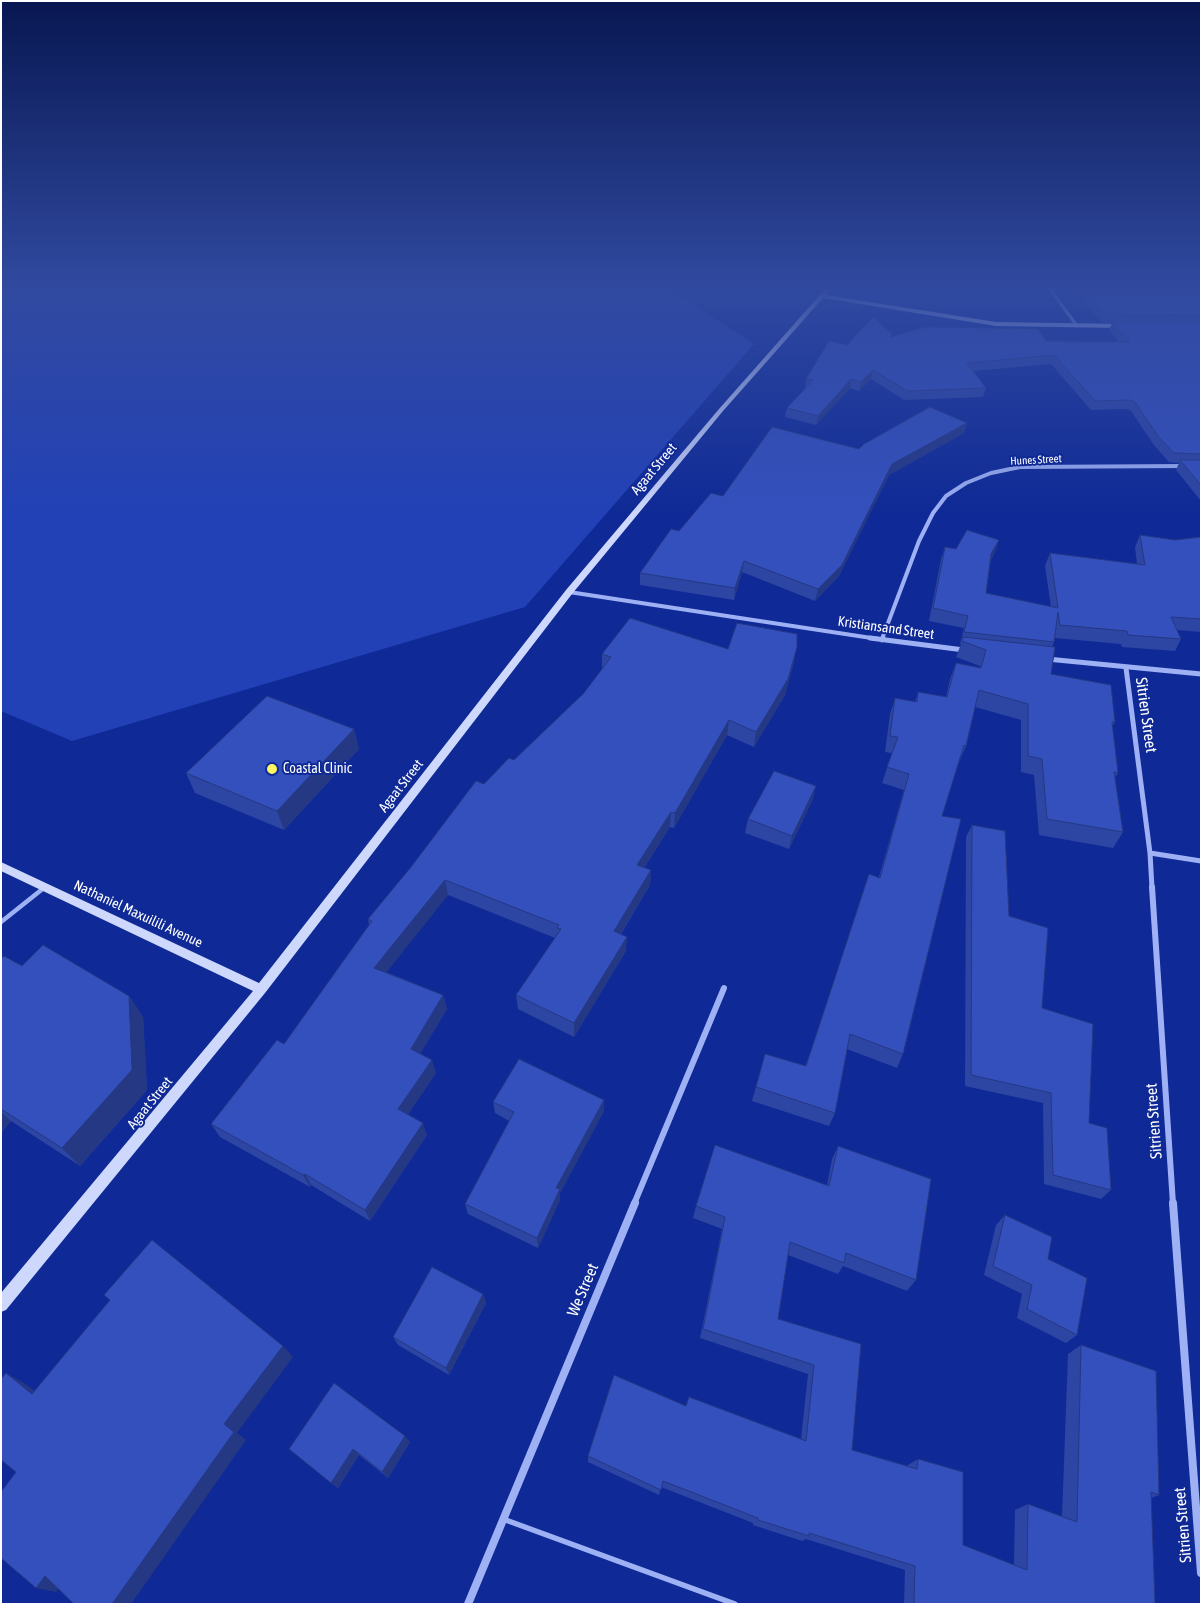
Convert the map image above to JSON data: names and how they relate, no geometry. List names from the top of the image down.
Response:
{
  "streets": {
    "street": [
      "Hunes Street",
      "Agaat Street",
      "Kristiansand Street",
      "Sitrien Street",
      "Nathaniel Maxuilili Avenue",
      "We Street"
    ]
  },
  "crossings": [
    ["Hunes Street", "Kristiansand Street"],
    ["Agaat Street", "Kristiansand Street"],
    ["Agaat Street", "Nathaniel Maxuilili Avenue"]
  ],
  "places": ["Coastal Clinic"]
}
